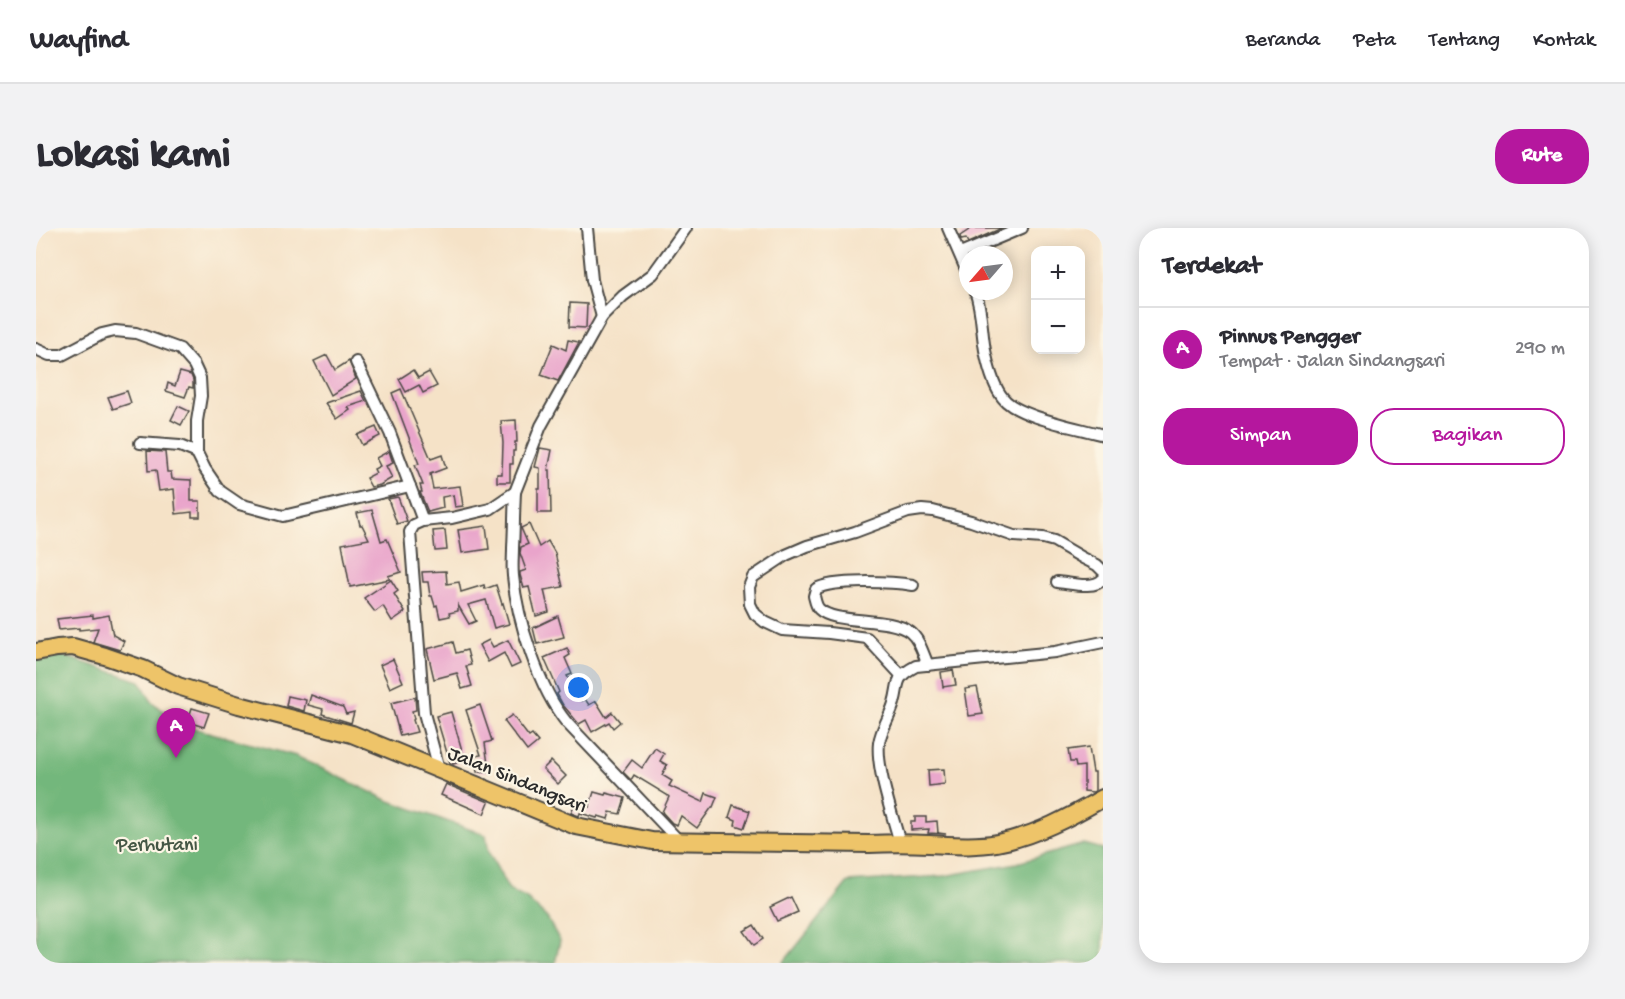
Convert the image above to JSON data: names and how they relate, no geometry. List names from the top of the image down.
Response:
{
  "streets": {
    "main road": ["Jalan Sindangsari"]
  },
  "parks": ["Perhutani"],
  "north": "bottom left",
  "page": {
    "header": "Wayfind",
    "nav": [
      "Beranda",
      "Peta",
      "Tentang",
      "Kontak"
    ],
    "buttons": [
      "Rute",
      ["Simpan", "Bagikan"]
    ],
    "title": "Lokasi kami",
    "heading": "Terdekat",
    "map_buttons": ["+", "−"],
    "list": [
      {
        "mark": "A",
        "name": "Pinnus Pengger",
        "note": "Tempat · Jalan Sindangsari",
        "value": "290 m"
      }
    ],
    "pins": "A"
  }
}
